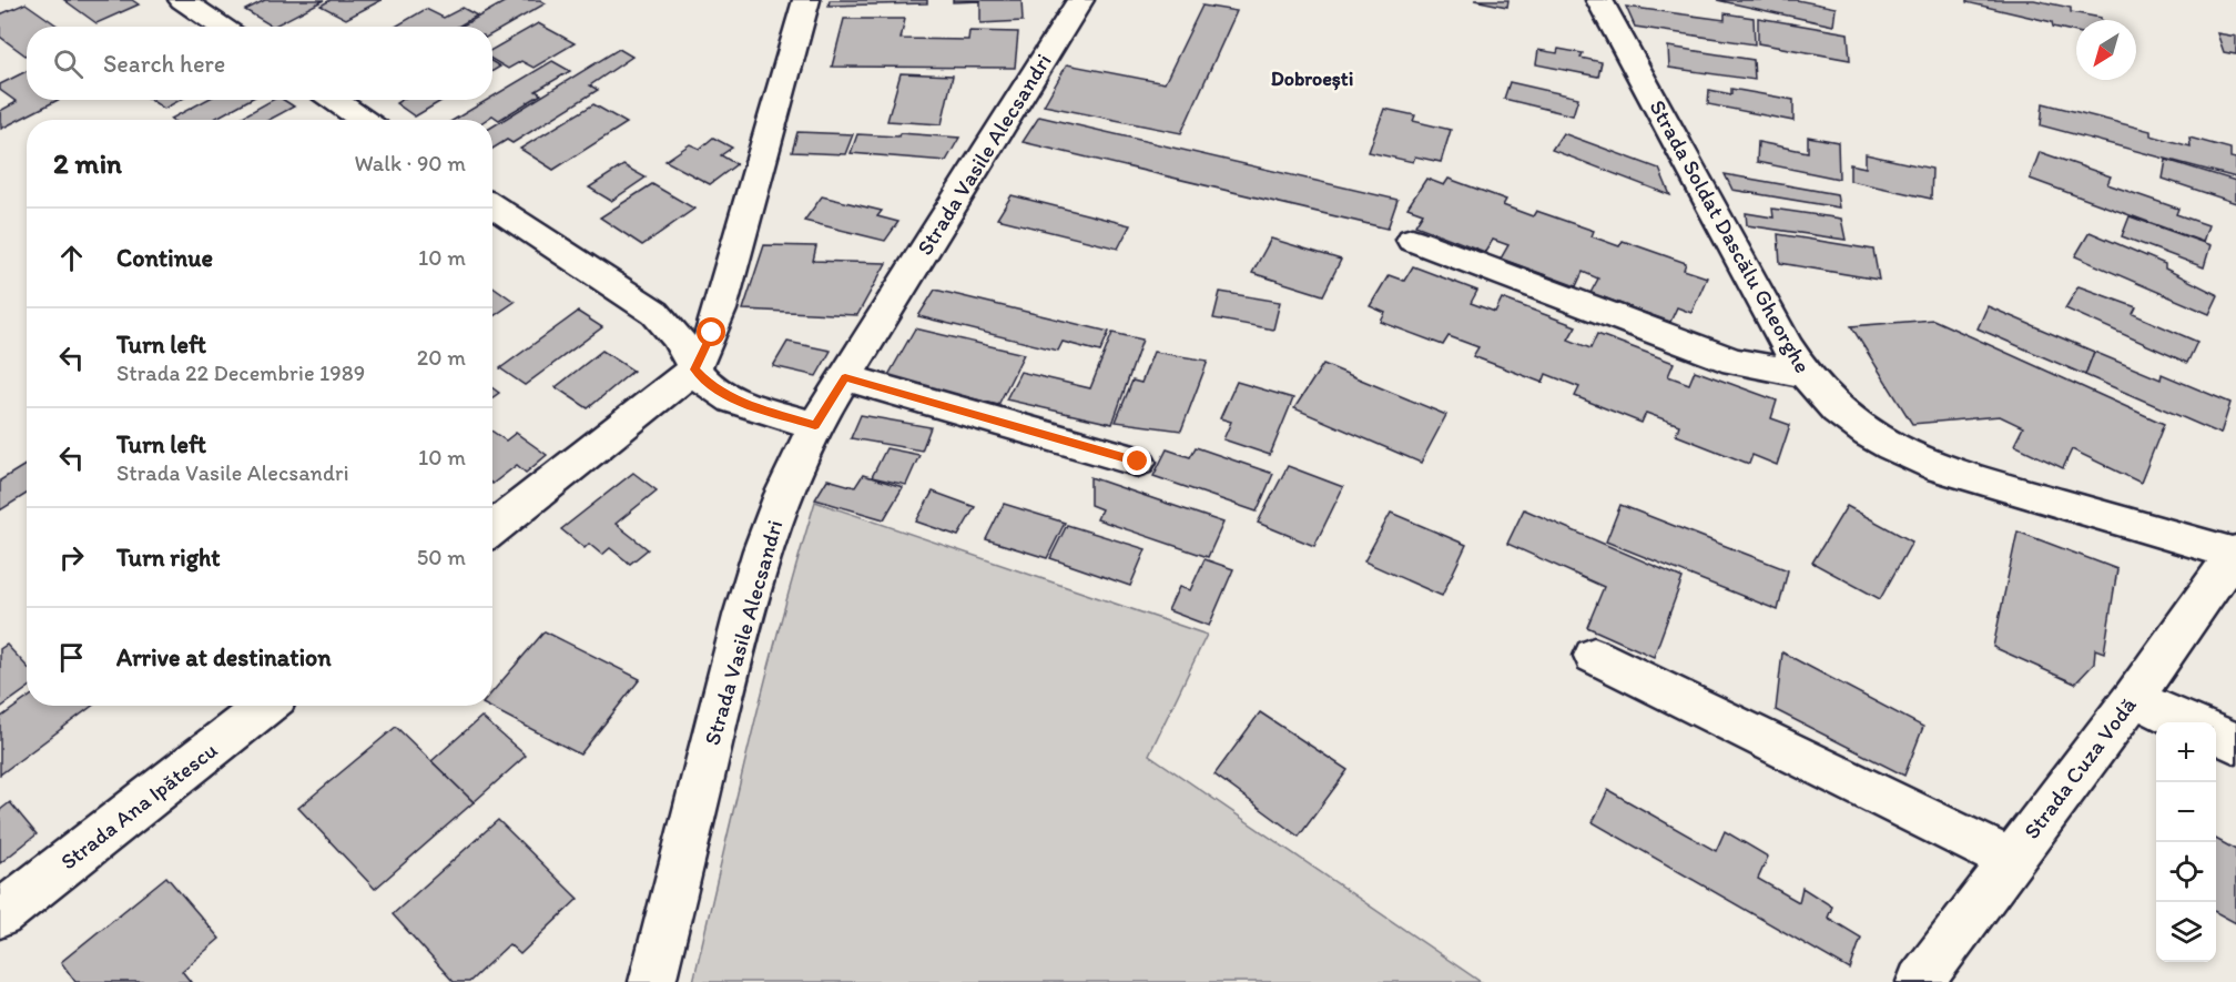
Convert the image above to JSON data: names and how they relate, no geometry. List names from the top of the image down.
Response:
{
  "streets": {
    "street": [
      "Strada Vasile Alecsandri",
      "Strada Soldat Dascălu Gheorghe",
      "Strada Cuza Vodă",
      "Strada Ana Ipătescu"
    ]
  },
  "crossings": [
    ["Strada Soldat Dascălu Gheorghe", "Strada Cuza Vodă"]
  ],
  "districts": ["Dobroești"],
  "north": "bottom left",
  "page": {
    "search": "Search here",
    "heading": ["2 min", "Walk · 90 m"],
    "list": [
      ["Continue", "10 m"],
      ["Turn left", "Strada 22 Decembrie 1989", "20 m"],
      ["Turn left", "Strada Vasile Alecsandri", "10 m"],
      ["Turn right", "50 m"],
      "Arrive at destination"
    ],
    "map_buttons": ["+", "−"]
  }
}
